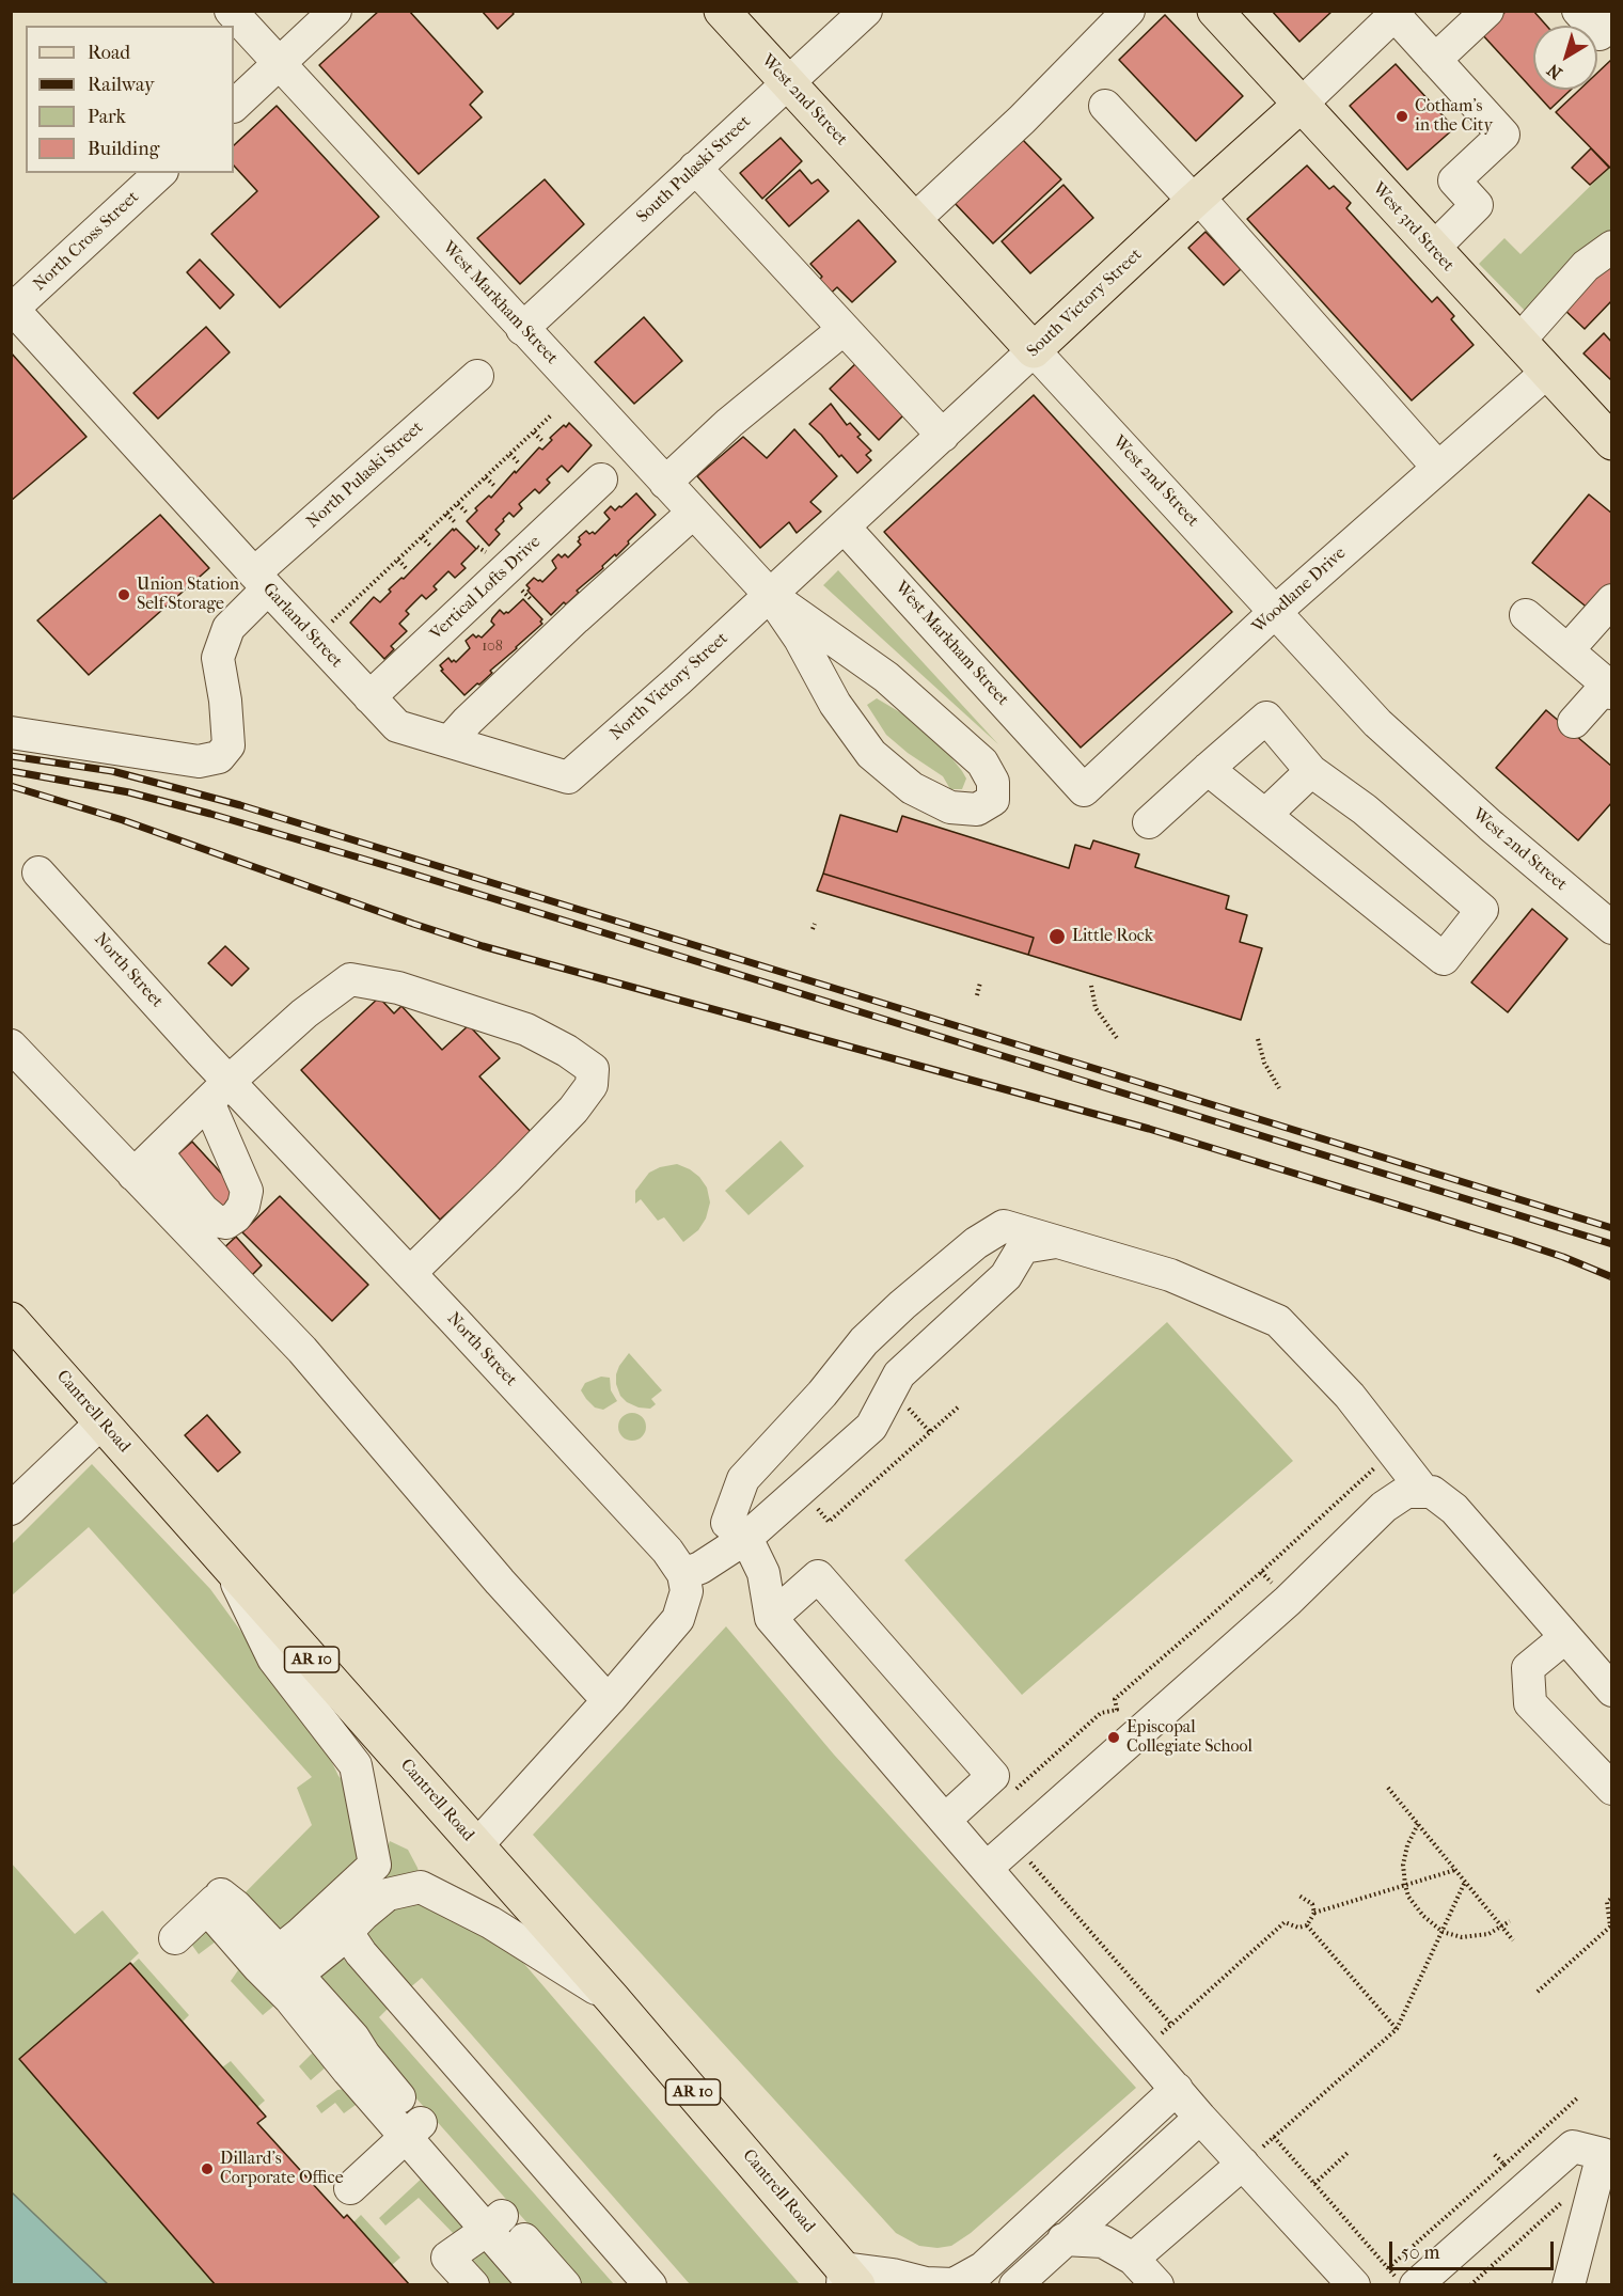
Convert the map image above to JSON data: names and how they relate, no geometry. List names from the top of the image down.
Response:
{
  "streets": {
    "main road": [
      "West 2nd Street",
      "West 3rd Street",
      "South Victory Street",
      "Cantrell Road",
      "AR 10"
    ],
    "street": [
      "South Pulaski Street",
      "North Cross Street",
      "West Markham Street",
      "North Pulaski Street",
      "Vertical Lofts Drive",
      "Woodlane Drive",
      "Garland Street",
      "North Victory Street",
      "North Street"
    ]
  },
  "crossings": [
    ["West 2nd Street", "South Pulaski Street"],
    ["West 2nd Street", "South Victory Street"],
    ["West 2nd Street", "Woodlane Drive"],
    ["South Pulaski Street", "West Markham Street"],
    ["West 3rd Street", "South Victory Street"],
    ["West 3rd Street", "Woodlane Drive"],
    ["North Cross Street", "Garland Street"],
    ["West Markham Street", "South Victory Street"],
    ["West Markham Street", "Woodlane Drive"],
    ["West Markham Street", "North Victory Street"],
    ["South Victory Street", "North Victory Street"],
    ["North Pulaski Street", "Garland Street"],
    ["Vertical Lofts Drive", "Garland Street"],
    ["Garland Street", "North Victory Street"]
  ],
  "places": [
    "Cotham's in the City",
    "Union Station Self Storage",
    "Little Rock",
    "Episcopal Collegiate School",
    "Dillard's Corporate Office"
  ],
  "house_numbers": ["108"],
  "legend": [
    "Road",
    "Railway",
    "Park",
    "Building"
  ],
  "scale_bar": "50 m",
  "north": "bottom left"
}
